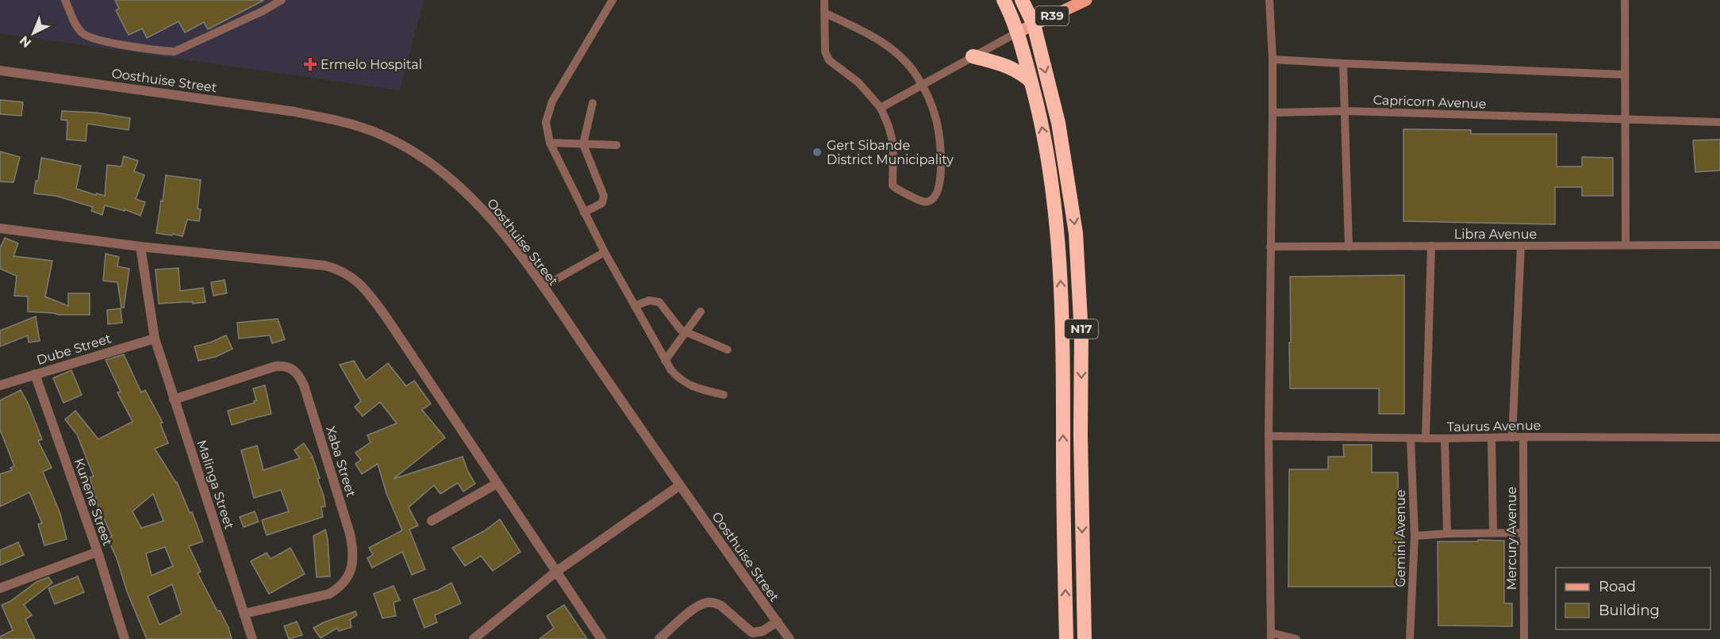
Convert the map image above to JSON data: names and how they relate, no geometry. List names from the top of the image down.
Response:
{
  "streets": {
    "highway": ["N17"],
    "main road": ["R39"],
    "street": [
      "Oosthuise Street",
      "Dube Street",
      "Xaba Street",
      "Malinga Street",
      "Kunene Street"
    ],
    "lane": [
      "Capricorn Avenue",
      "Libra Avenue",
      "Taurus Avenue",
      "Gemini Avenue",
      "Mercury Avenue"
    ]
  },
  "crossings": [
    ["R39", "N17"],
    ["Dube Street", "Malinga Street"],
    ["Dube Street", "Kunene Street"],
    ["Taurus Avenue", "Gemini Avenue"],
    ["Taurus Avenue", "Mercury Avenue"],
    ["Xaba Street", "Malinga Street"]
  ],
  "places": {
    "health": ["Ermelo Hospital"],
    "other": ["Gert Sibande District Municipality"]
  },
  "legend": ["Road", "Building"],
  "north": "bottom left"
}
